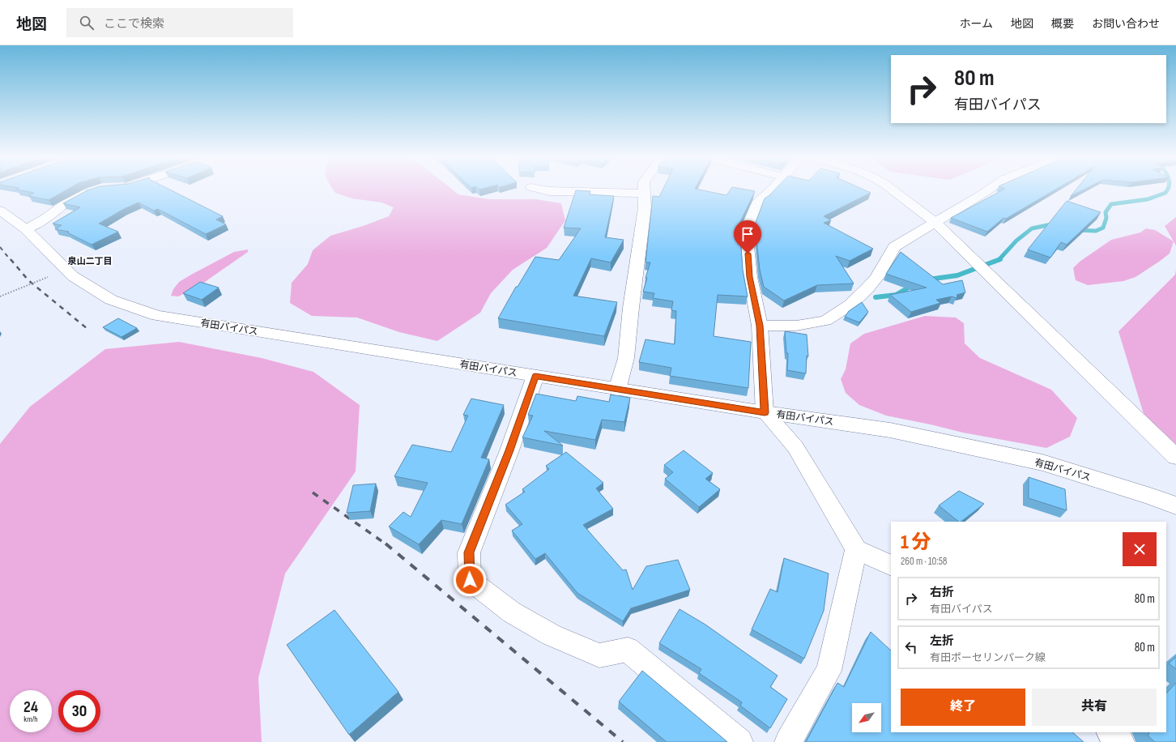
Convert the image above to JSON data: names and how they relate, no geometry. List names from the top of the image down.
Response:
{
  "streets": {
    "main road": ["有田バイパス"]
  },
  "districts": ["泉山二丁目"],
  "north": "bottom left",
  "page": {
    "header": "地図",
    "search": "ここで検索",
    "nav": [
      "ホーム",
      "地図",
      "概要",
      "お問い合わせ"
    ],
    "turn": ["80 m", "有田バイパス"],
    "heading": ["1 分", "260 m · 10:58"],
    "list": [
      {
        "name": "右折",
        "note": "有田バイパス",
        "value": "80 m"
      },
      {
        "name": "左折",
        "note": "有田ポーセリンパーク線",
        "value": "80 m"
      }
    ],
    "buttons": ["終了", "共有"],
    "speed": "24 km/h",
    "limit": "30"
  }
}
